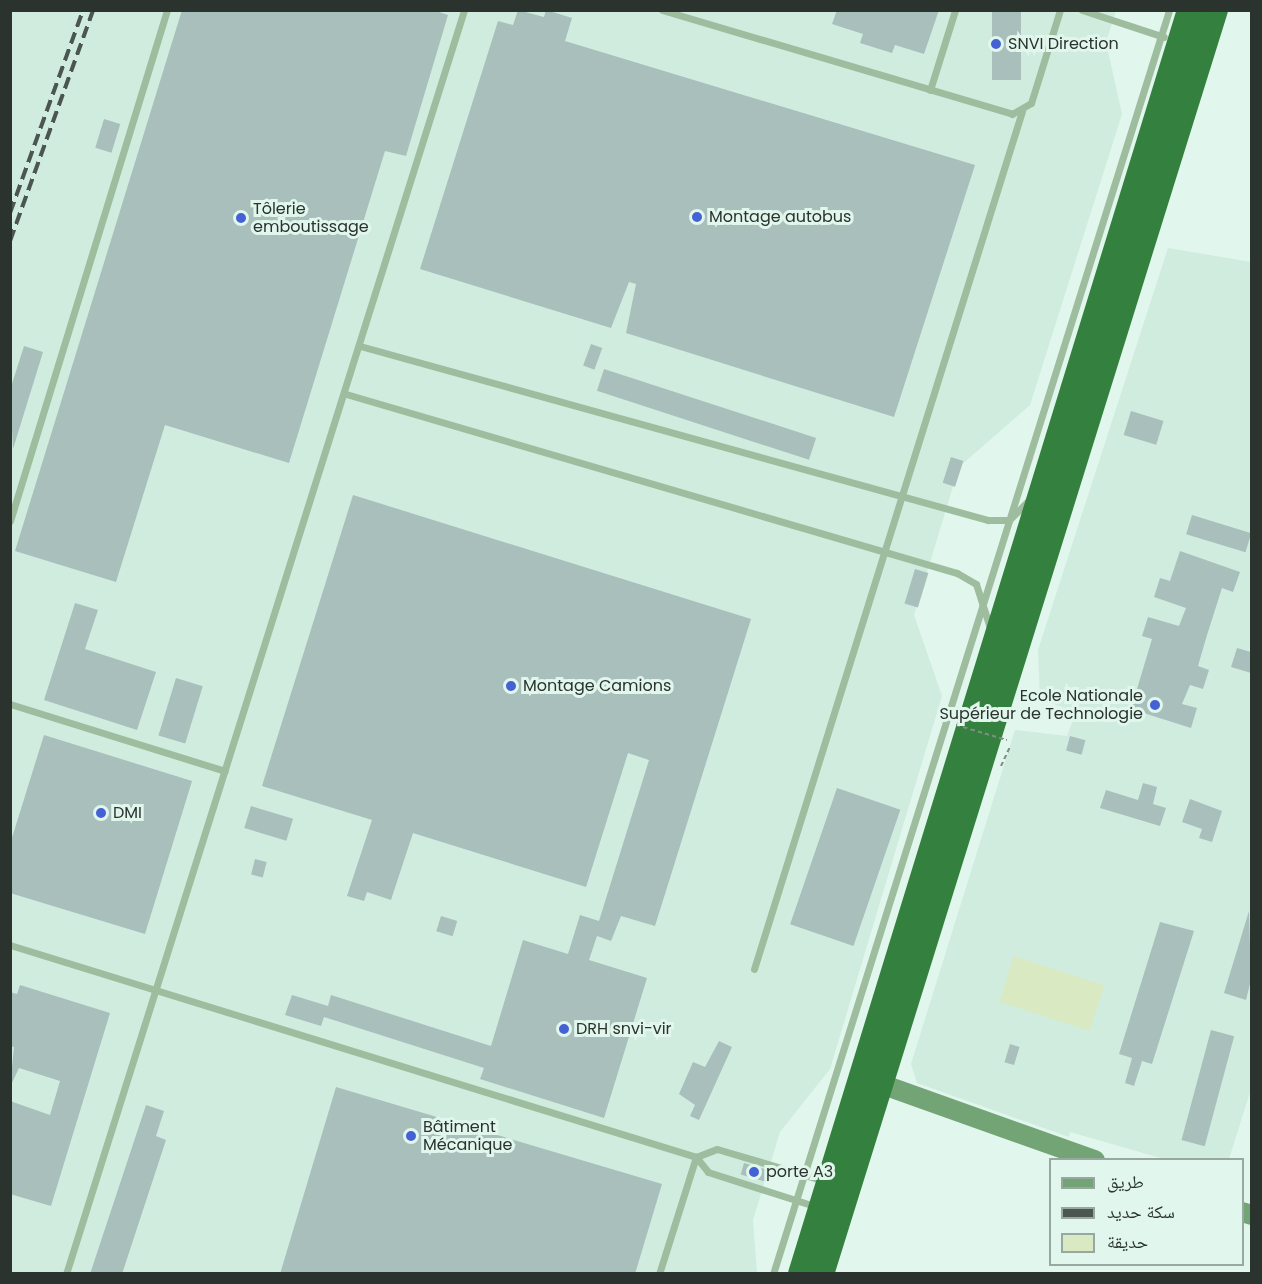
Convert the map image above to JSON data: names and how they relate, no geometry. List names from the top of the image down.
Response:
{
  "places": [
    "SNVI Direction",
    "Montage autobus",
    "Tôlerie emboutissage",
    "Montage Camions",
    "Ecole Nationale Supérieur de Technologie",
    "DMI",
    "DRH snvi-vir",
    "Bâtiment Mécanique",
    "porte A3"
  ],
  "legend": ["طريق", "سكة حديد", "حديقة"]
}
